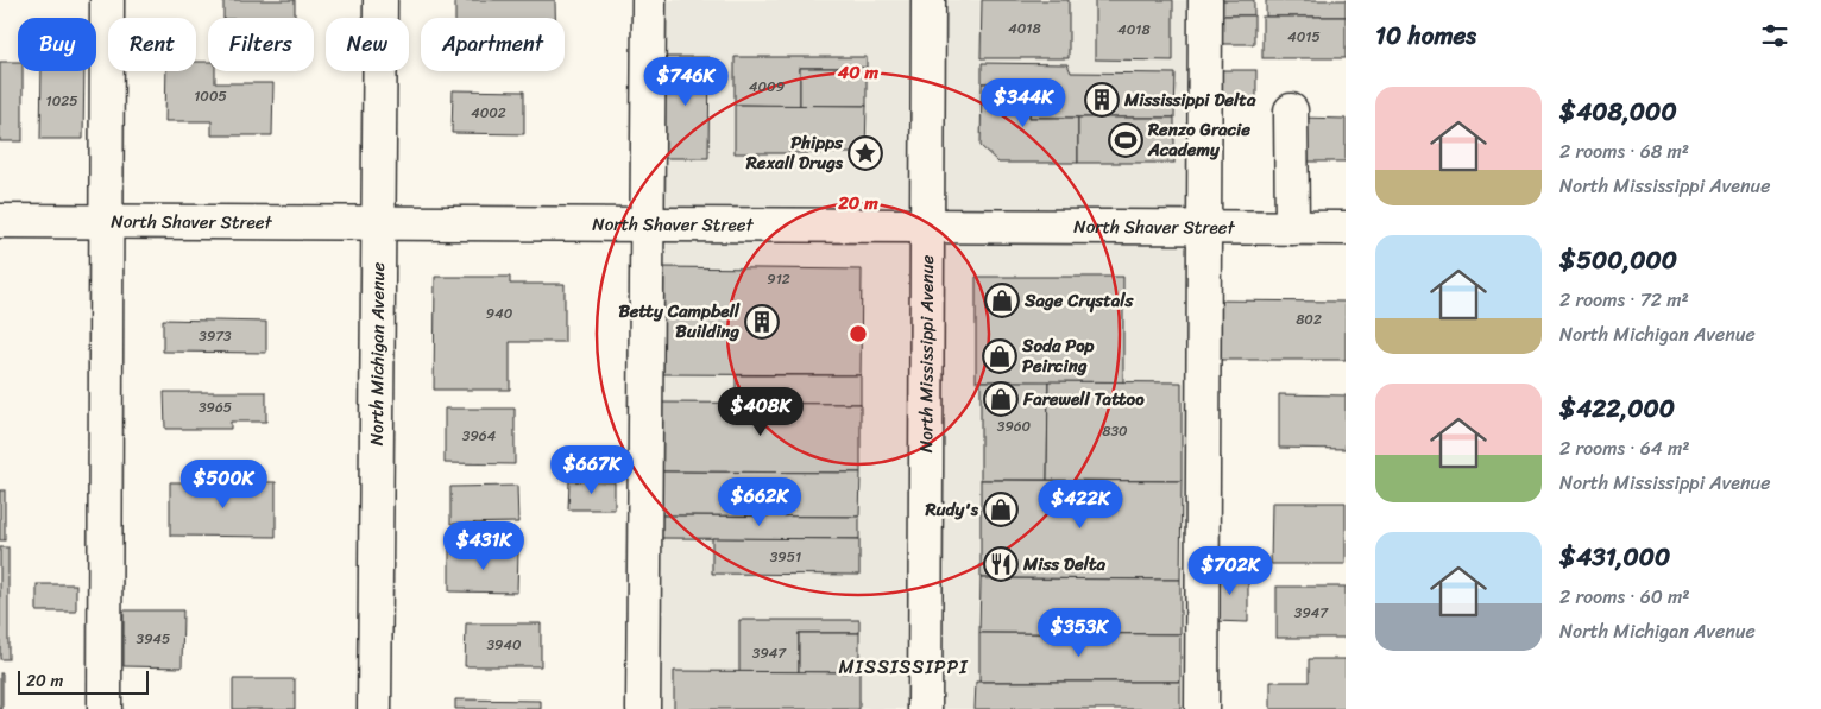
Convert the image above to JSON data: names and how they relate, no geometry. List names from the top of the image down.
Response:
{
  "streets": {
    "street": ["North Shaver Street", "North Mississippi Avenue", "North Michigan Avenue"]
  },
  "crossings": [
    ["North Shaver Street", "North Mississippi Avenue"],
    ["North Shaver Street", "North Michigan Avenue"]
  ],
  "districts": ["MISSISSIPPI"],
  "places": {
    "building": ["Mississippi Delta", "Betty Campbell Building"],
    "sports": ["Renzo Gracie Academy"],
    "place": ["Phipps Rexall Drugs"],
    "shop": [
      "Sage Crystals",
      "Soda Pop Peircing",
      "Farewell Tattoo",
      "Rudy's"
    ],
    "restaurant": ["Miss Delta"]
  },
  "house_numbers": [
    "4018",
    "4018",
    "4015",
    "4009",
    "1005",
    "1025",
    "4002",
    "912",
    "940",
    "802",
    "3973",
    "3965",
    "3960",
    "830",
    "3964",
    "3951",
    "3947",
    "3945",
    "3940",
    "3947"
  ],
  "scale_bar": "20 m",
  "page": {
    "heading": "10 homes",
    "chip": [
      "Buy",
      "Rent",
      "Filters",
      "New",
      "Apartment"
    ],
    "price": [
      "$746K",
      "$344K",
      "$408K",
      "$667K",
      "$500K",
      "$662K",
      "$422K",
      "$431K",
      "$702K",
      "$353K"
    ],
    "list": [
      {
        "name": "$408,000",
        "note": "2 rooms · 68 m² · North Mississippi Avenue"
      },
      {
        "name": "$500,000",
        "note": "2 rooms · 72 m² · North Michigan Avenue"
      },
      {
        "name": "$422,000",
        "note": "2 rooms · 64 m² · North Mississippi Avenue"
      },
      {
        "name": "$431,000",
        "note": "2 rooms · 60 m² · North Michigan Avenue"
      }
    ],
    "scale": "20 m"
  },
  "rings": ["40 m", "20 m"]
}
